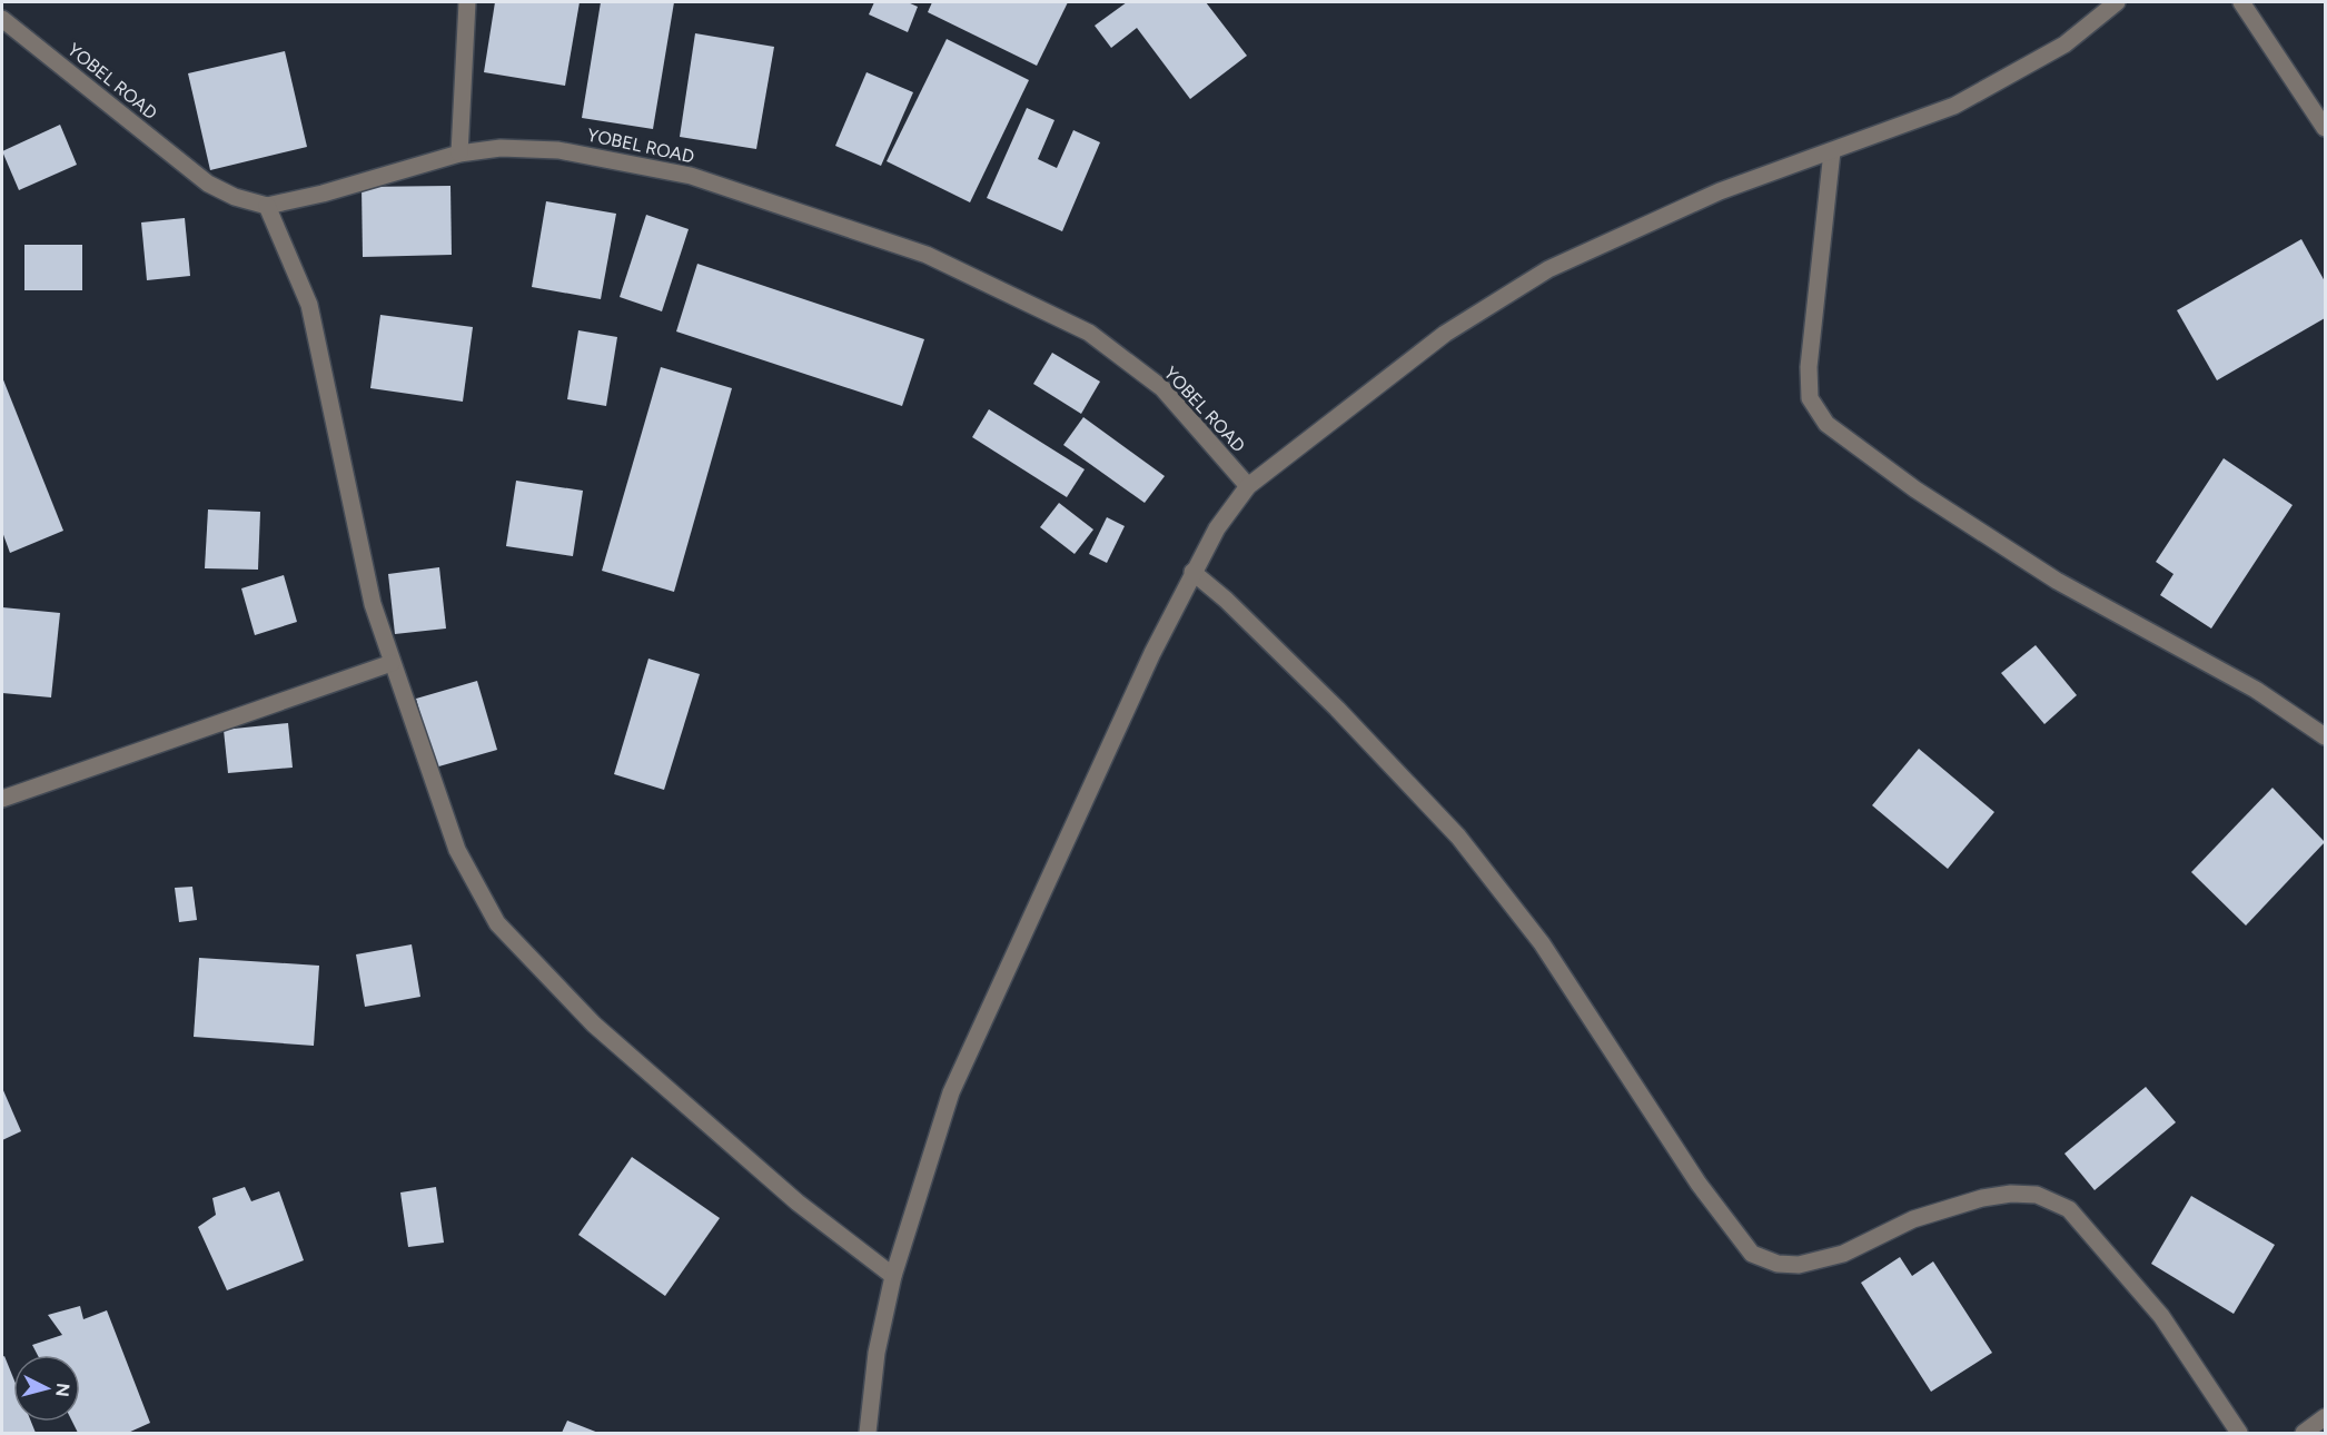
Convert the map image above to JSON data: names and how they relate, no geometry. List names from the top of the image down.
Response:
{
  "streets": {
    "street": ["YOBEL ROAD"]
  },
  "north": "right"
}
